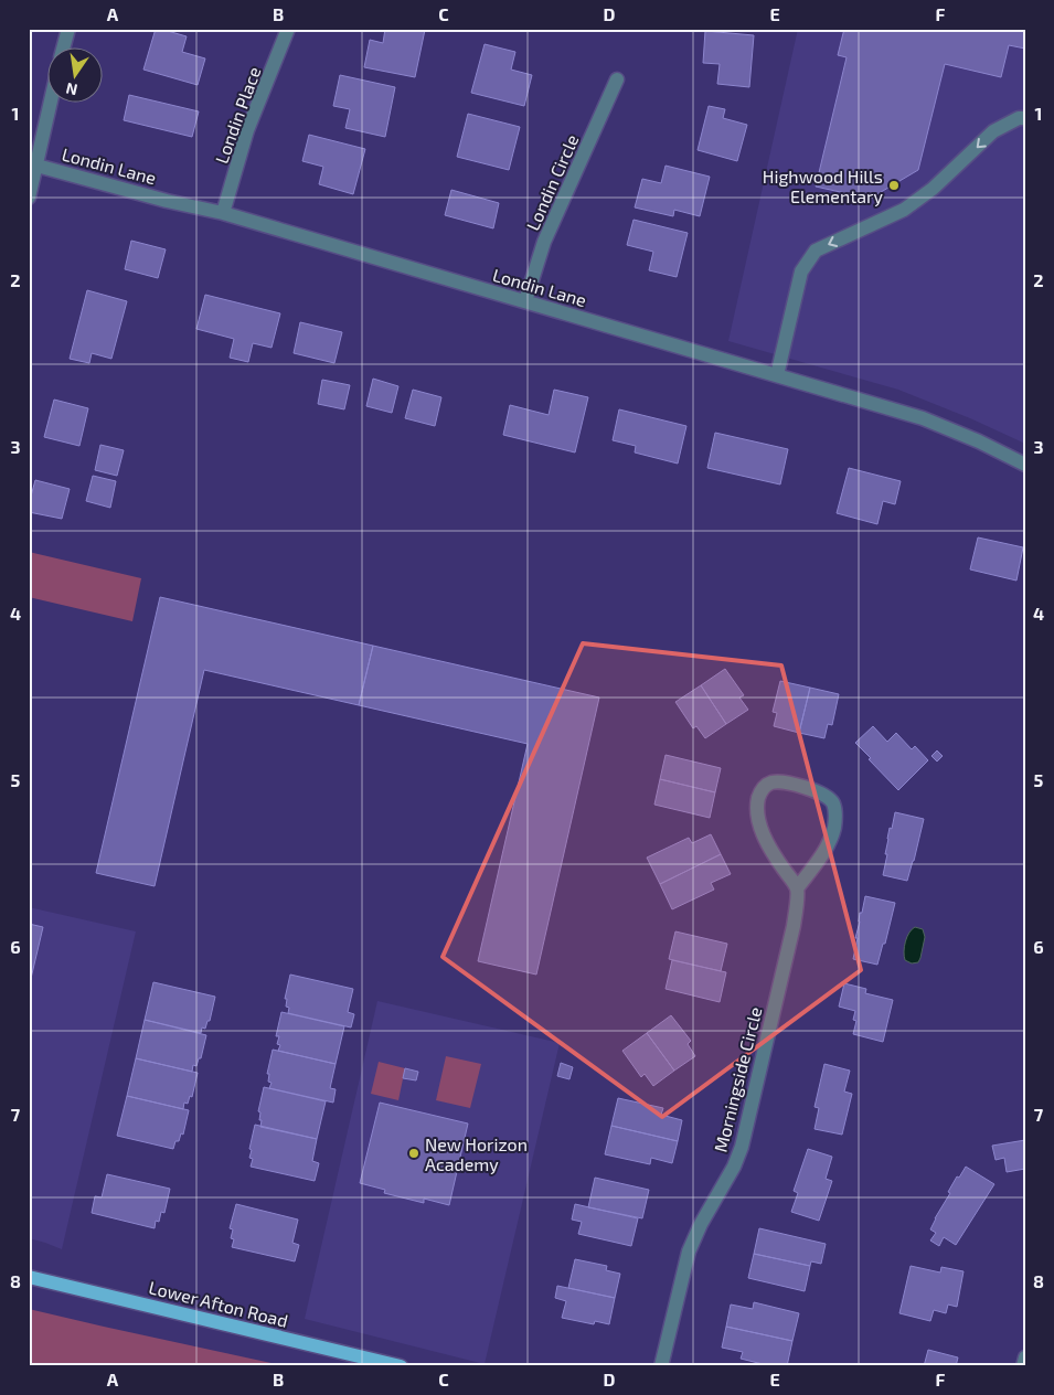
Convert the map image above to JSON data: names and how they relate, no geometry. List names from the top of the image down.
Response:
{
  "streets": {
    "main road": ["Lower Afton Road"],
    "street": [
      "Londin Place",
      "Londin Lane",
      "Londin Circle",
      "Morningside Circle"
    ]
  },
  "crossings": [
    ["Londin Place", "Londin Lane"],
    ["Londin Lane", "Londin Circle"]
  ],
  "places": ["Highwood Hills Elementary", "New Horizon Academy"],
  "north": "bottom",
  "grid": {
    "columns": [
      "A",
      "B",
      "C",
      "D",
      "E",
      "F"
    ],
    "rows": [
      "1",
      "2",
      "3",
      "4",
      "5",
      "6",
      "7",
      "8"
    ]
  }
}
